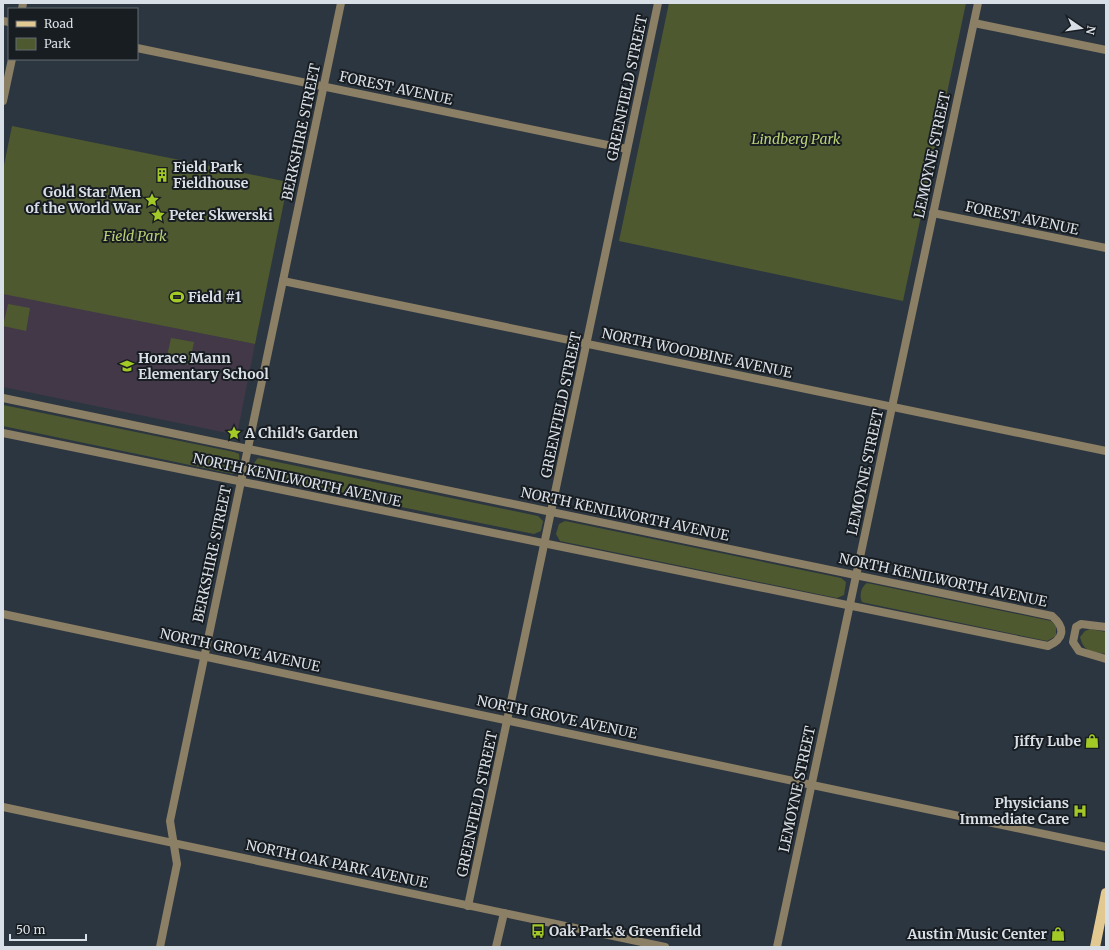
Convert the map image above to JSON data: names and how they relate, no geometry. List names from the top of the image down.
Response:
{
  "streets": {
    "street": [
      "FOREST AVENUE",
      "GREENFIELD STREET",
      "BERKSHIRE STREET",
      "LEMOYNE STREET",
      "NORTH WOODBINE AVENUE",
      "NORTH KENILWORTH AVENUE",
      "NORTH GROVE AVENUE",
      "NORTH OAK PARK AVENUE"
    ]
  },
  "crossings": [
    ["FOREST AVENUE", "GREENFIELD STREET"],
    ["FOREST AVENUE", "BERKSHIRE STREET"],
    ["FOREST AVENUE", "LEMOYNE STREET"],
    ["GREENFIELD STREET", "NORTH WOODBINE AVENUE"],
    ["GREENFIELD STREET", "NORTH KENILWORTH AVENUE"],
    ["GREENFIELD STREET", "NORTH GROVE AVENUE"],
    ["GREENFIELD STREET", "NORTH OAK PARK AVENUE"],
    ["BERKSHIRE STREET", "NORTH WOODBINE AVENUE"],
    ["BERKSHIRE STREET", "NORTH KENILWORTH AVENUE"],
    ["BERKSHIRE STREET", "NORTH GROVE AVENUE"],
    ["BERKSHIRE STREET", "NORTH OAK PARK AVENUE"],
    ["LEMOYNE STREET", "NORTH WOODBINE AVENUE"],
    ["LEMOYNE STREET", "NORTH KENILWORTH AVENUE"],
    ["LEMOYNE STREET", "NORTH GROVE AVENUE"]
  ],
  "parks": ["Lindberg Park", "Field Park"],
  "places": {
    "building": ["Field Park Fieldhouse"],
    "place": ["Gold Star Men of the World War", "Peter Skwerski", "A Child's Garden"],
    "sports": ["Field #1"],
    "school or university": ["Horace Mann Elementary School"],
    "shop": ["Jiffy Lube", "Austin Music Center"],
    "hospital": ["Physicians Immediate Care"],
    "bus stop": ["Oak Park & Greenfield"]
  },
  "legend": ["Road", "Park"],
  "scale_bar": "50 m",
  "north": "right"
}
